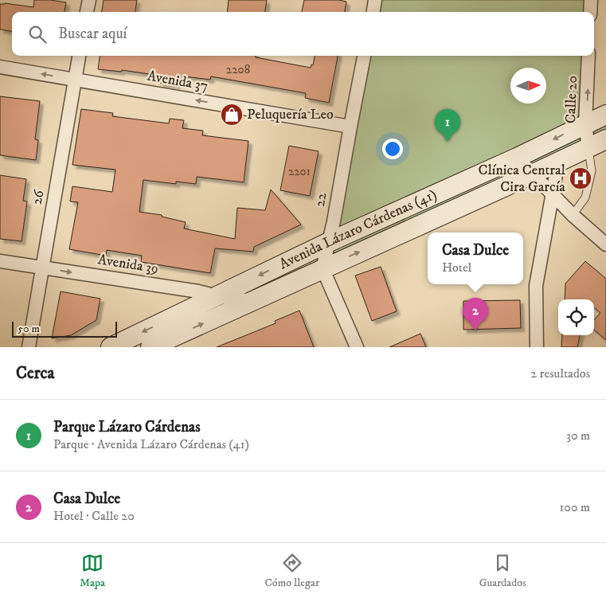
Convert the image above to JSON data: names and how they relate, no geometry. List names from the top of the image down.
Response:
{
  "streets": {
    "main road": ["Avenida Lázaro Cárdenas (41)"],
    "street": [
      "Avenida 37",
      "Calle 20",
      "26",
      "22",
      "Avenida 39"
    ]
  },
  "crossings": [
    ["Avenida 37", "26"],
    ["Avenida 37", "22"],
    ["Calle 20", "Avenida Lázaro Cárdenas (41)"],
    ["26", "Avenida 39"],
    ["22", "Avenida Lázaro Cárdenas (41)"],
    ["Avenida Lázaro Cárdenas (41)", "Avenida 39"]
  ],
  "one_way": ["Avenida 37", "Calle 20", "Avenida 39"],
  "places": {
    "shop": ["Peluquería Leo"],
    "hospital": ["Clínica Central Cira García"]
  },
  "house_numbers": ["2208", "2201"],
  "scale_bar": "50 m",
  "north": "right",
  "page": {
    "search": "Buscar aquí",
    "pins": ["1", "2"],
    "popup": ["Casa Dulce", "Hotel"],
    "scale": "50 m",
    "heading": ["Cerca", "2 resultados"],
    "list": [
      {
        "mark": "1",
        "name": "Parque Lázaro Cárdenas",
        "note": "Parque · Avenida Lázaro Cárdenas (41)",
        "value": "30 m"
      },
      {
        "mark": "2",
        "name": "Casa Dulce",
        "note": "Hotel · Calle 20",
        "value": "100 m"
      }
    ],
    "nav": ["Mapa", "Cómo llegar", "Guardados"]
  }
}
